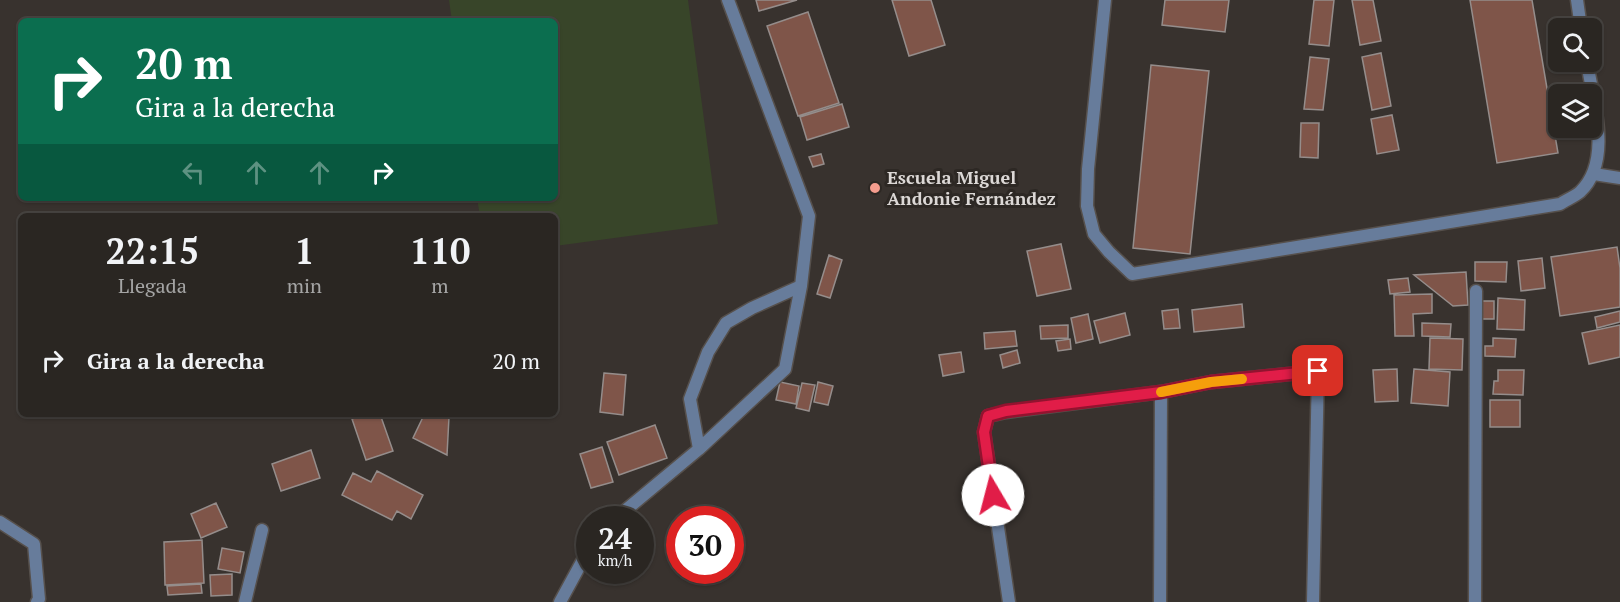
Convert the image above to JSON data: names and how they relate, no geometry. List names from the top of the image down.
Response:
{
  "places": ["Escuela Miguel Andonie Fernández"],
  "page": {
    "turn": ["20 m", "Gira a la derecha"],
    "eta": [
      "22:15",
      "Llegada",
      "1",
      "min",
      "110",
      "m"
    ],
    "list": [
      {
        "name": "Gira a la derecha",
        "value": "20 m"
      }
    ],
    "speed": "24 km/h",
    "limit": "30"
  }
}
